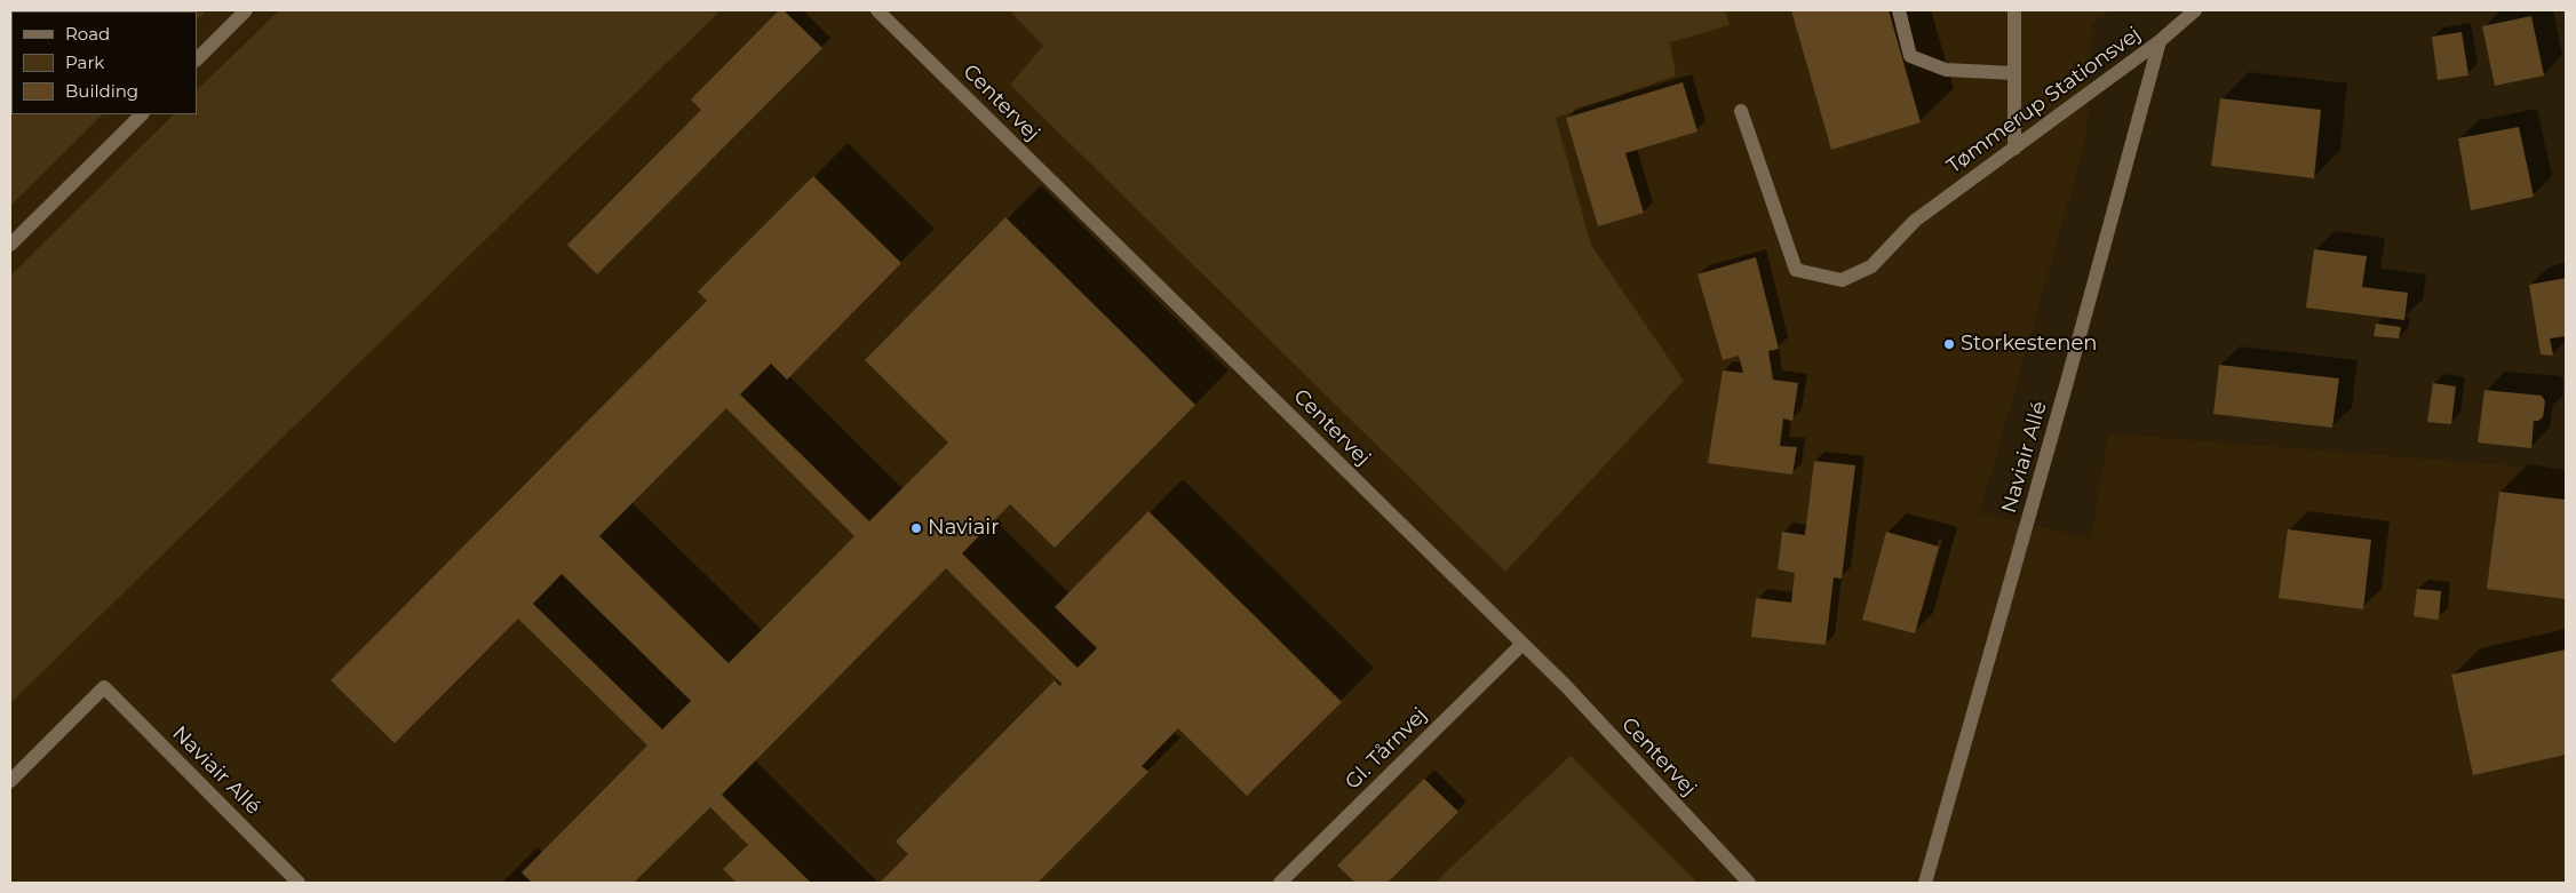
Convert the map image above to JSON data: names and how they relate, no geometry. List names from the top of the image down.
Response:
{
  "streets": {
    "street": [
      "Tømmerup Stationsvej",
      "Centervej",
      "Naviair Allé",
      "Gl. Tårnvej"
    ]
  },
  "crossings": [
    ["Tømmerup Stationsvej", "Naviair Allé"],
    ["Centervej", "Gl. Tårnvej"]
  ],
  "places": ["Storkestenen", "Naviair"],
  "legend": ["Road", "Park", "Building"]
}
